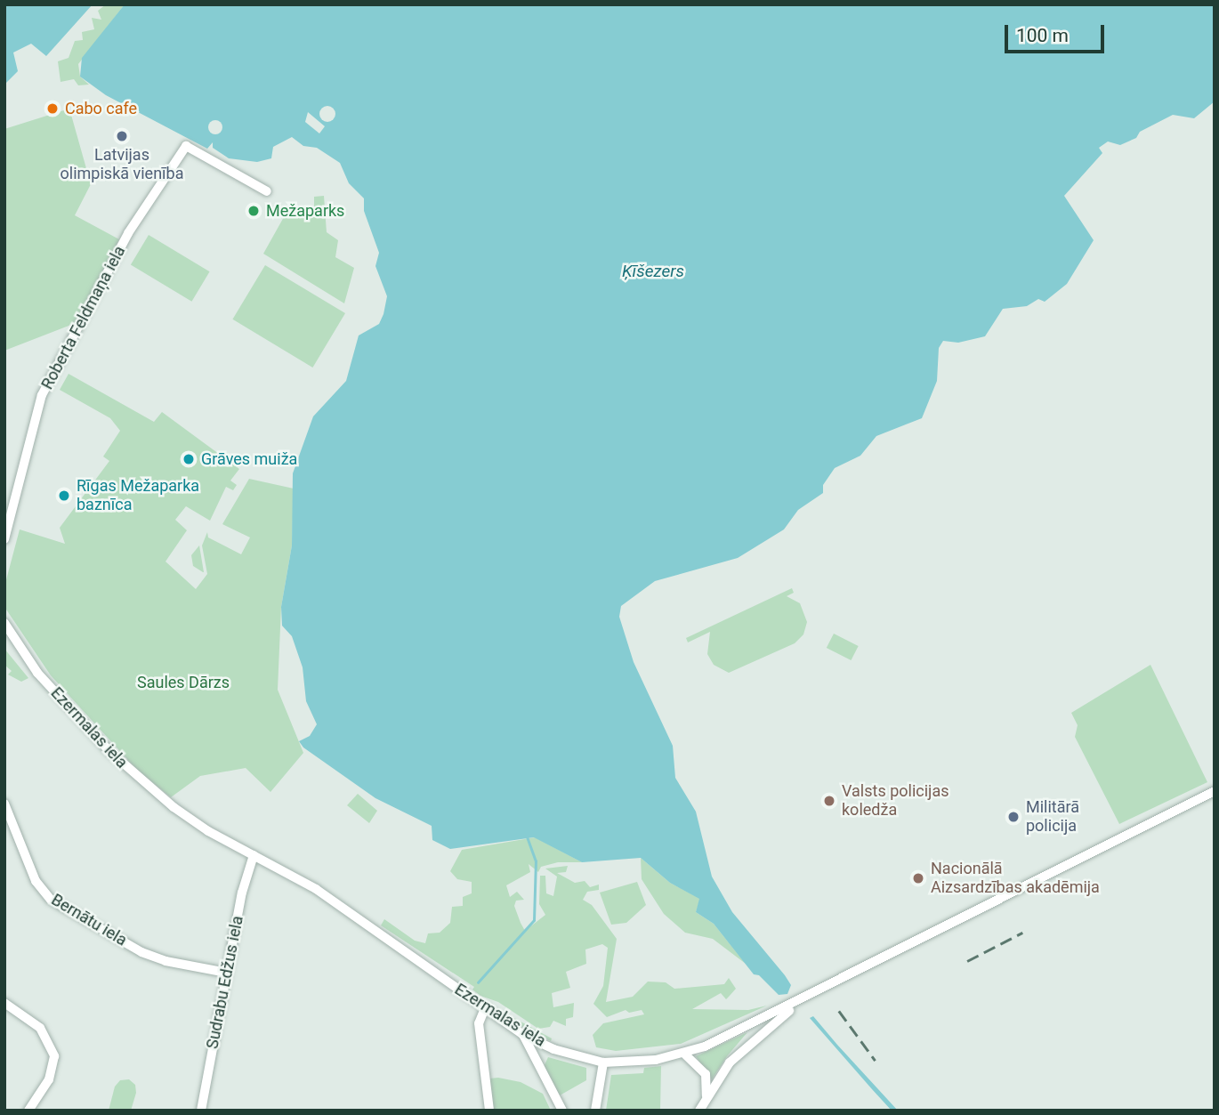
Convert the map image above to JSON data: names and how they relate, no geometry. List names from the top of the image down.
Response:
{
  "streets": {
    "street": [
      "Roberta Feldmaņa iela",
      "Ezermalas iela",
      "Bernātu iela",
      "Sudrabu Edžus iela"
    ]
  },
  "crossings": [
    ["Ezermalas iela", "Sudrabu Edžus iela"],
    ["Bernātu iela", "Sudrabu Edžus iela"]
  ],
  "water": ["Ķīšezers"],
  "parks": ["Saules Dārzs"],
  "places": [
    "Cabo cafe",
    "Latvijas olimpiskā vienība",
    "Mežaparks",
    "Grāves muiža",
    "Rīgas Mežaparka baznīca",
    "Valsts policijas koledža",
    "Militārā policija",
    "Nacionālā Aizsardzības akadēmija"
  ],
  "scale_bar": "100 m"
}
